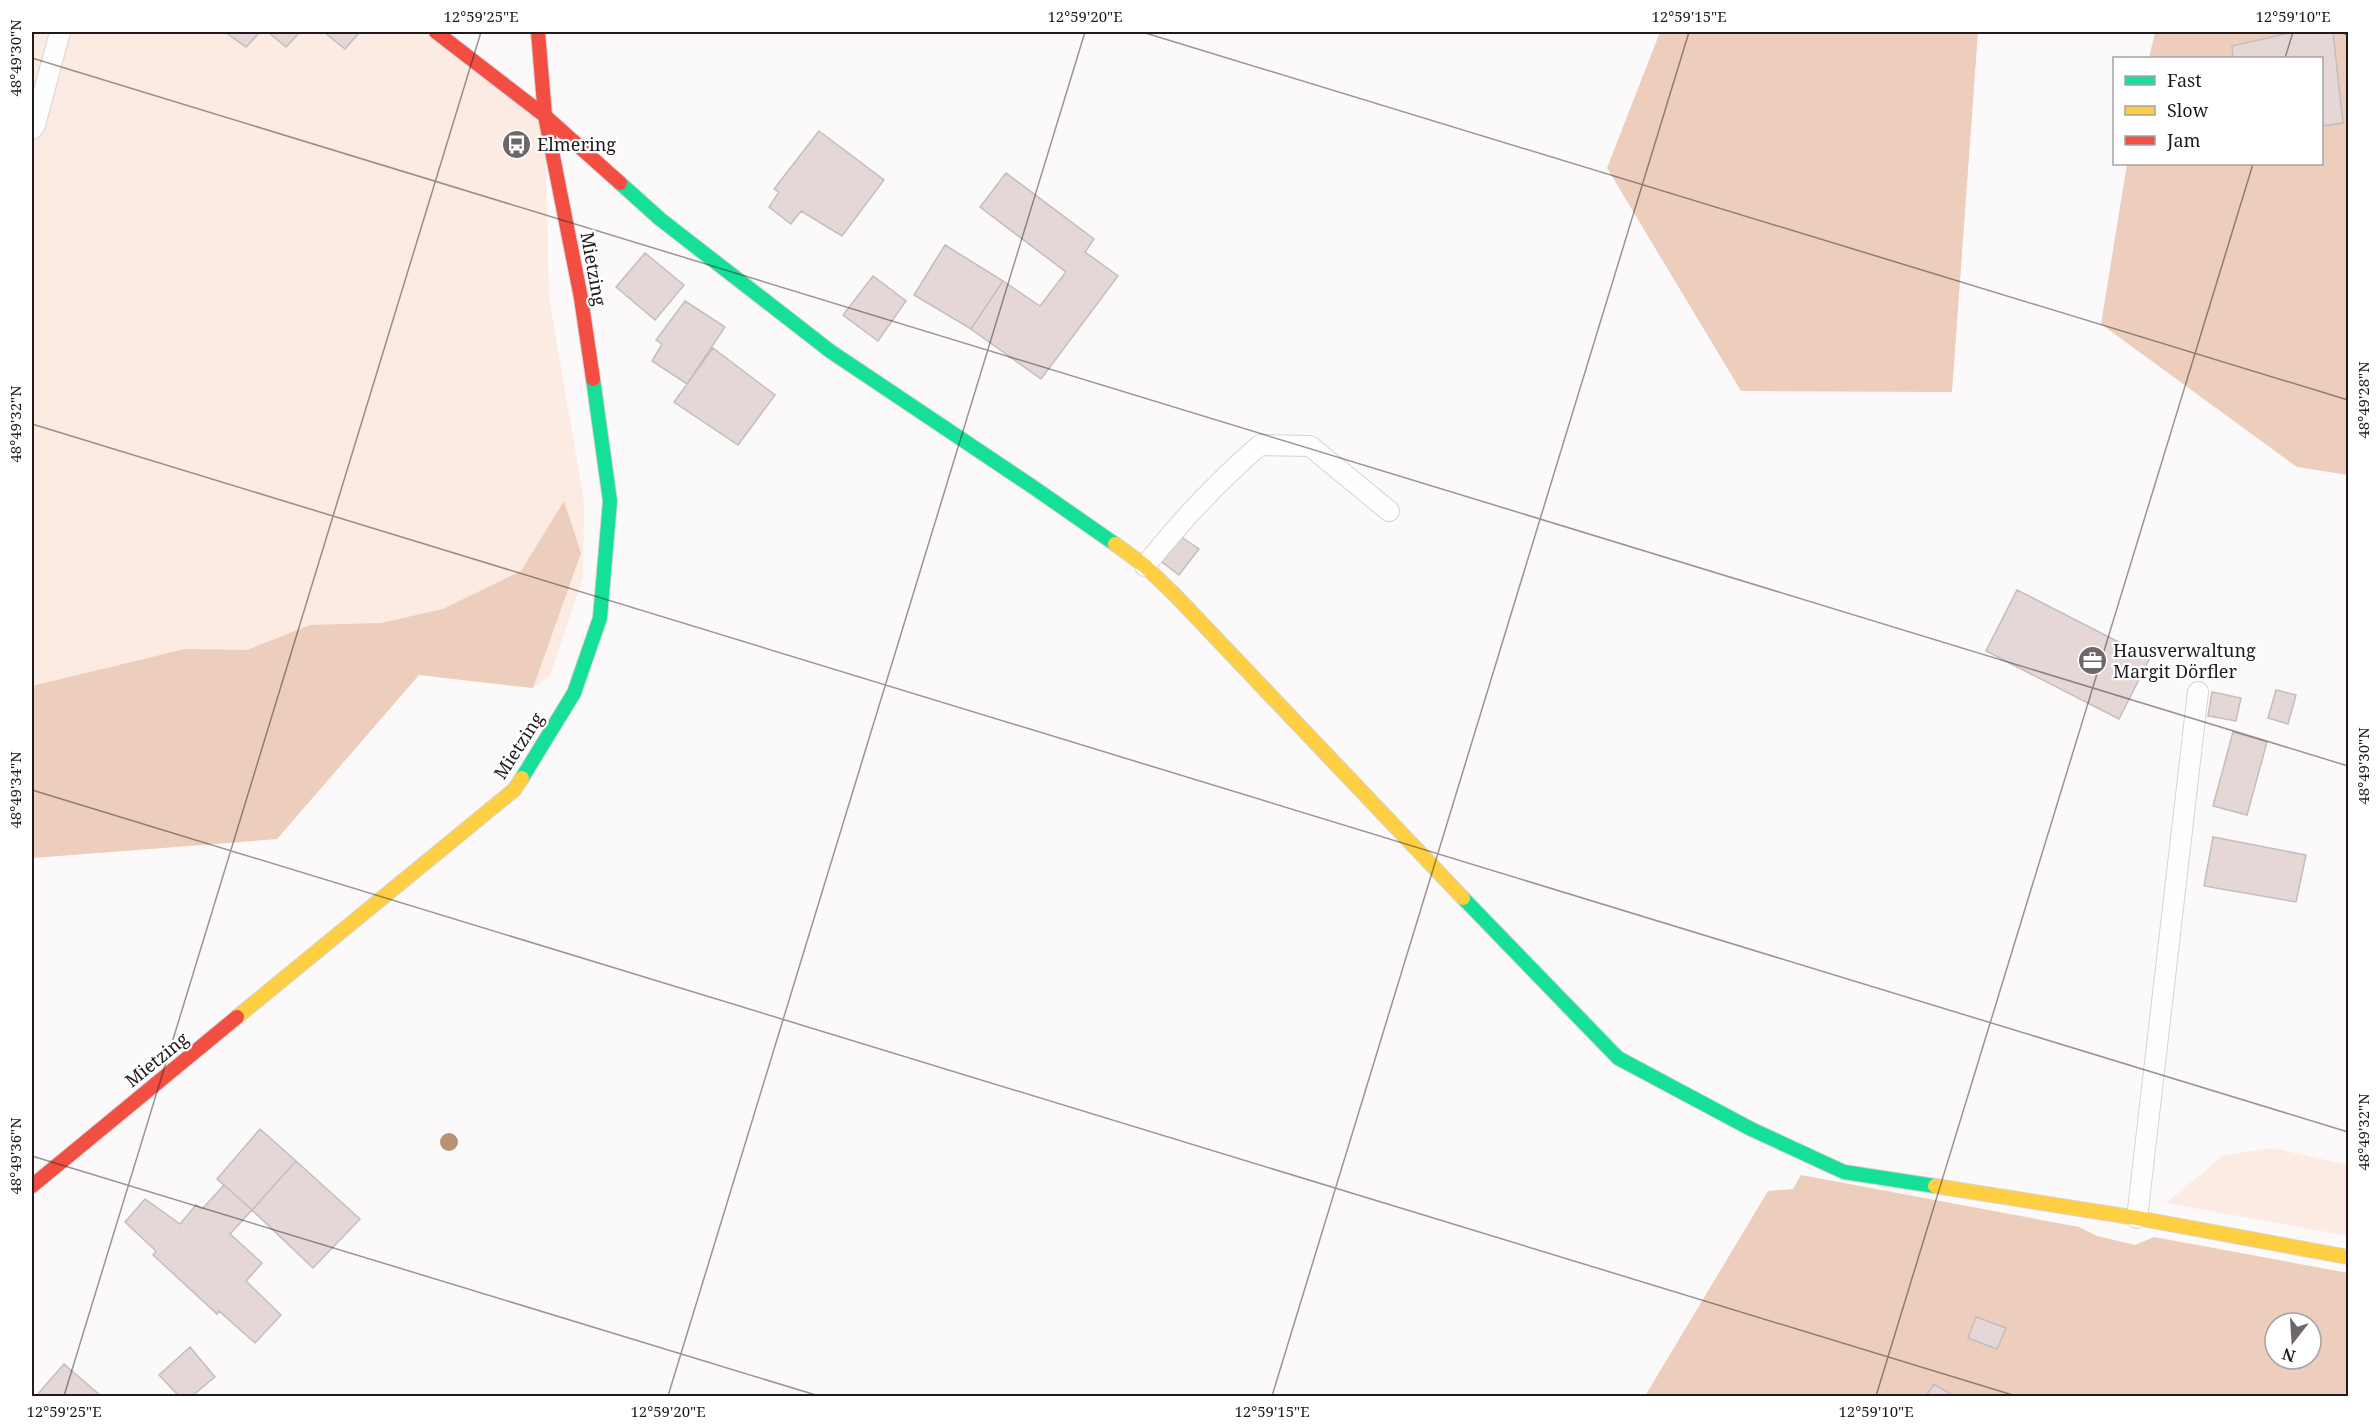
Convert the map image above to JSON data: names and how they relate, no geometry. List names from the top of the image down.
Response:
{
  "streets": {
    "street": ["Mietzing"]
  },
  "places": {
    "bus stop": ["Elmering"],
    "office": ["Hausverwaltung Margit Dörfler"]
  },
  "legend": ["Fast", "Slow", "Jam"],
  "north": "bottom",
  "coordinates": [
    "12°59'25\"E",
    "12°59'20\"E",
    "12°59'15\"E",
    "12°59'10\"E",
    "48°49'30\"N",
    "48°49'28\"N",
    "48°49'32\"N",
    "48°49'34\"N",
    "48°49'36\"N"
  ]
}
